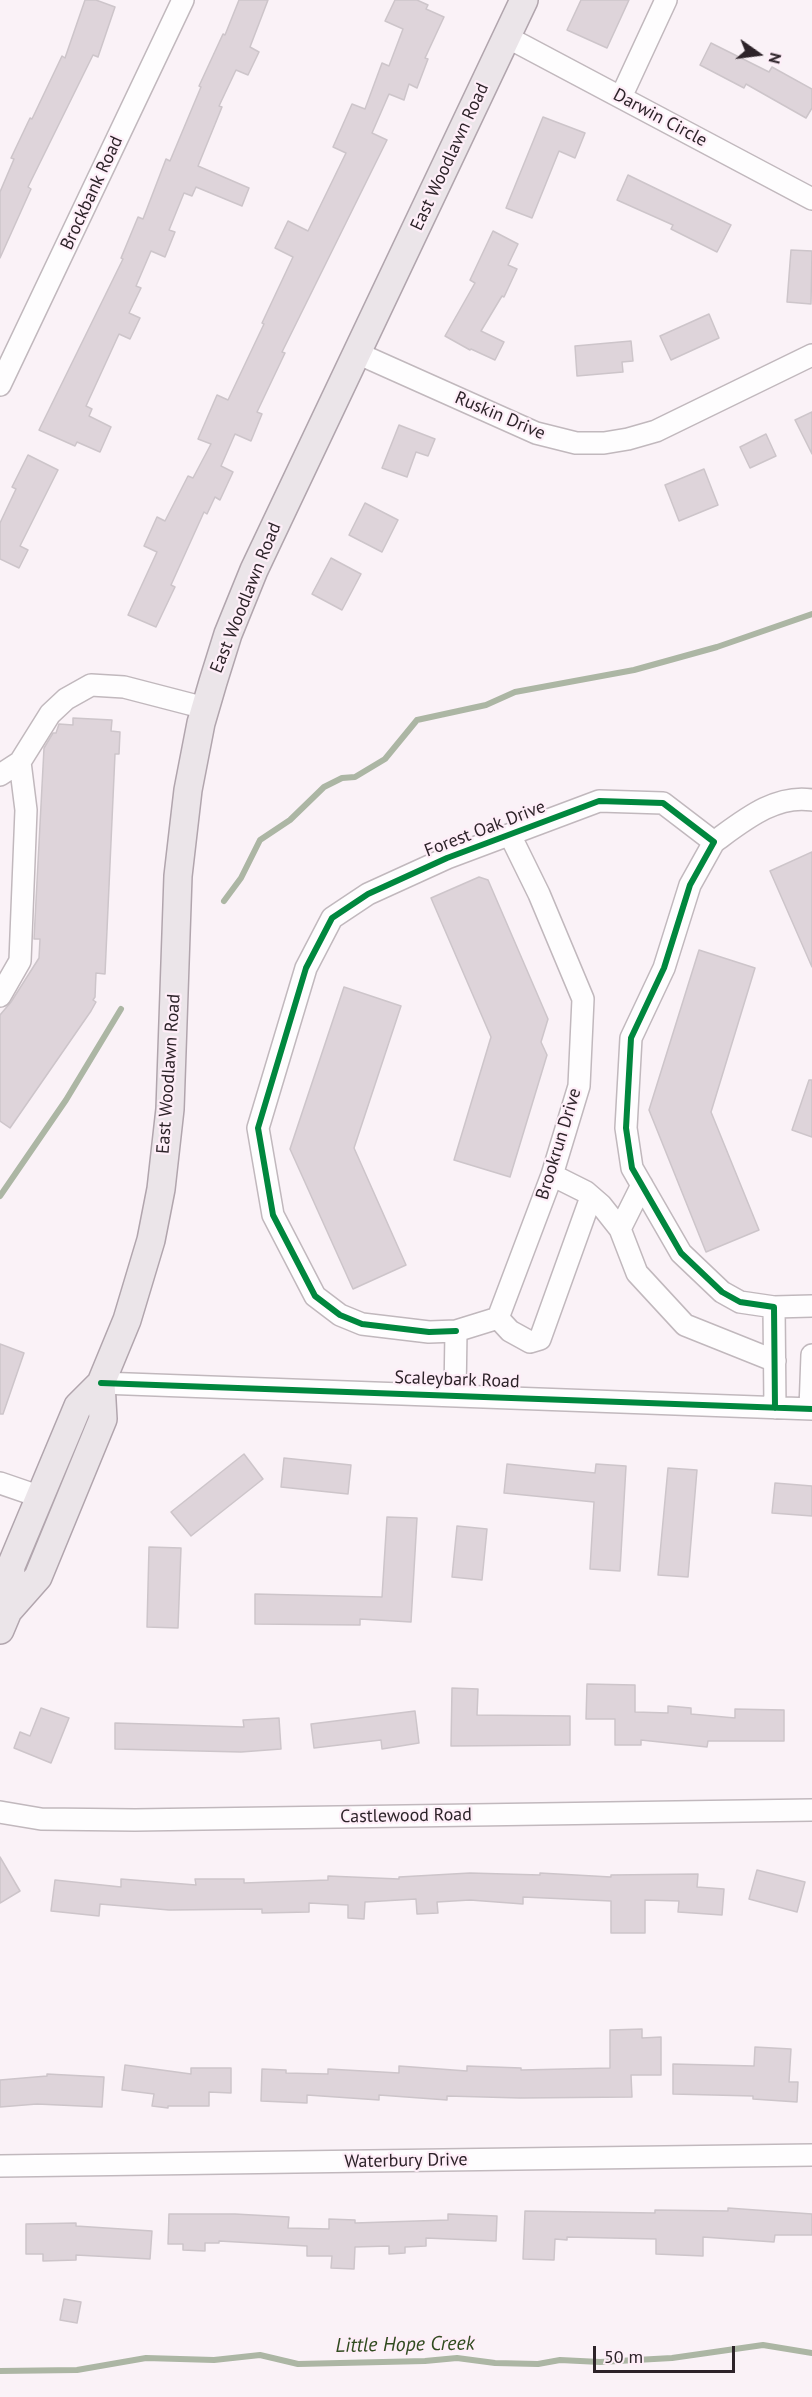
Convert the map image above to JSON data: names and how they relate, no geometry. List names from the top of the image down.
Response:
{
  "streets": {
    "main road": ["East Woodlawn Road"],
    "street": [
      "Darwin Circle",
      "Brockbank Road",
      "Ruskin Drive",
      "Forest Oak Drive",
      "Brookrun Drive",
      "Scaleybark Road",
      "Castlewood Road",
      "Waterbury Drive"
    ]
  },
  "crossings": [
    ["Darwin Circle", "East Woodlawn Road"],
    ["East Woodlawn Road", "Ruskin Drive"],
    ["East Woodlawn Road", "Scaleybark Road"],
    ["Forest Oak Drive", "Brookrun Drive"]
  ],
  "water": ["Little Hope Creek"],
  "scale_bar": "50 m",
  "north": "right"
}
